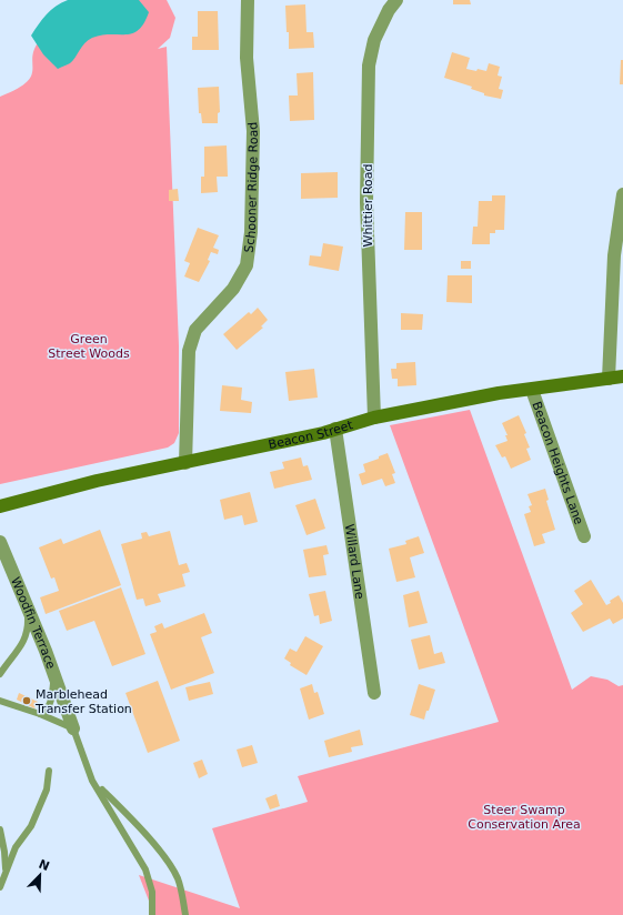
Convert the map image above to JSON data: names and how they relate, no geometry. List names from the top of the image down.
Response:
{
  "streets": {
    "street": [
      "Schooner Ridge Road",
      "Whittier Road",
      "Beacon Street",
      "Beacon Heights Lane",
      "Willard Lane",
      "Woodfin Terrace"
    ]
  },
  "crossings": [
    ["Schooner Ridge Road", "Beacon Street"],
    ["Whittier Road", "Beacon Street"],
    ["Beacon Street", "Beacon Heights Lane"],
    ["Beacon Street", "Willard Lane"]
  ],
  "parks": ["Green Street Woods", "Steer Swamp Conservation Area"],
  "places": ["Marblehead Transfer Station"],
  "north": "top right"
}
